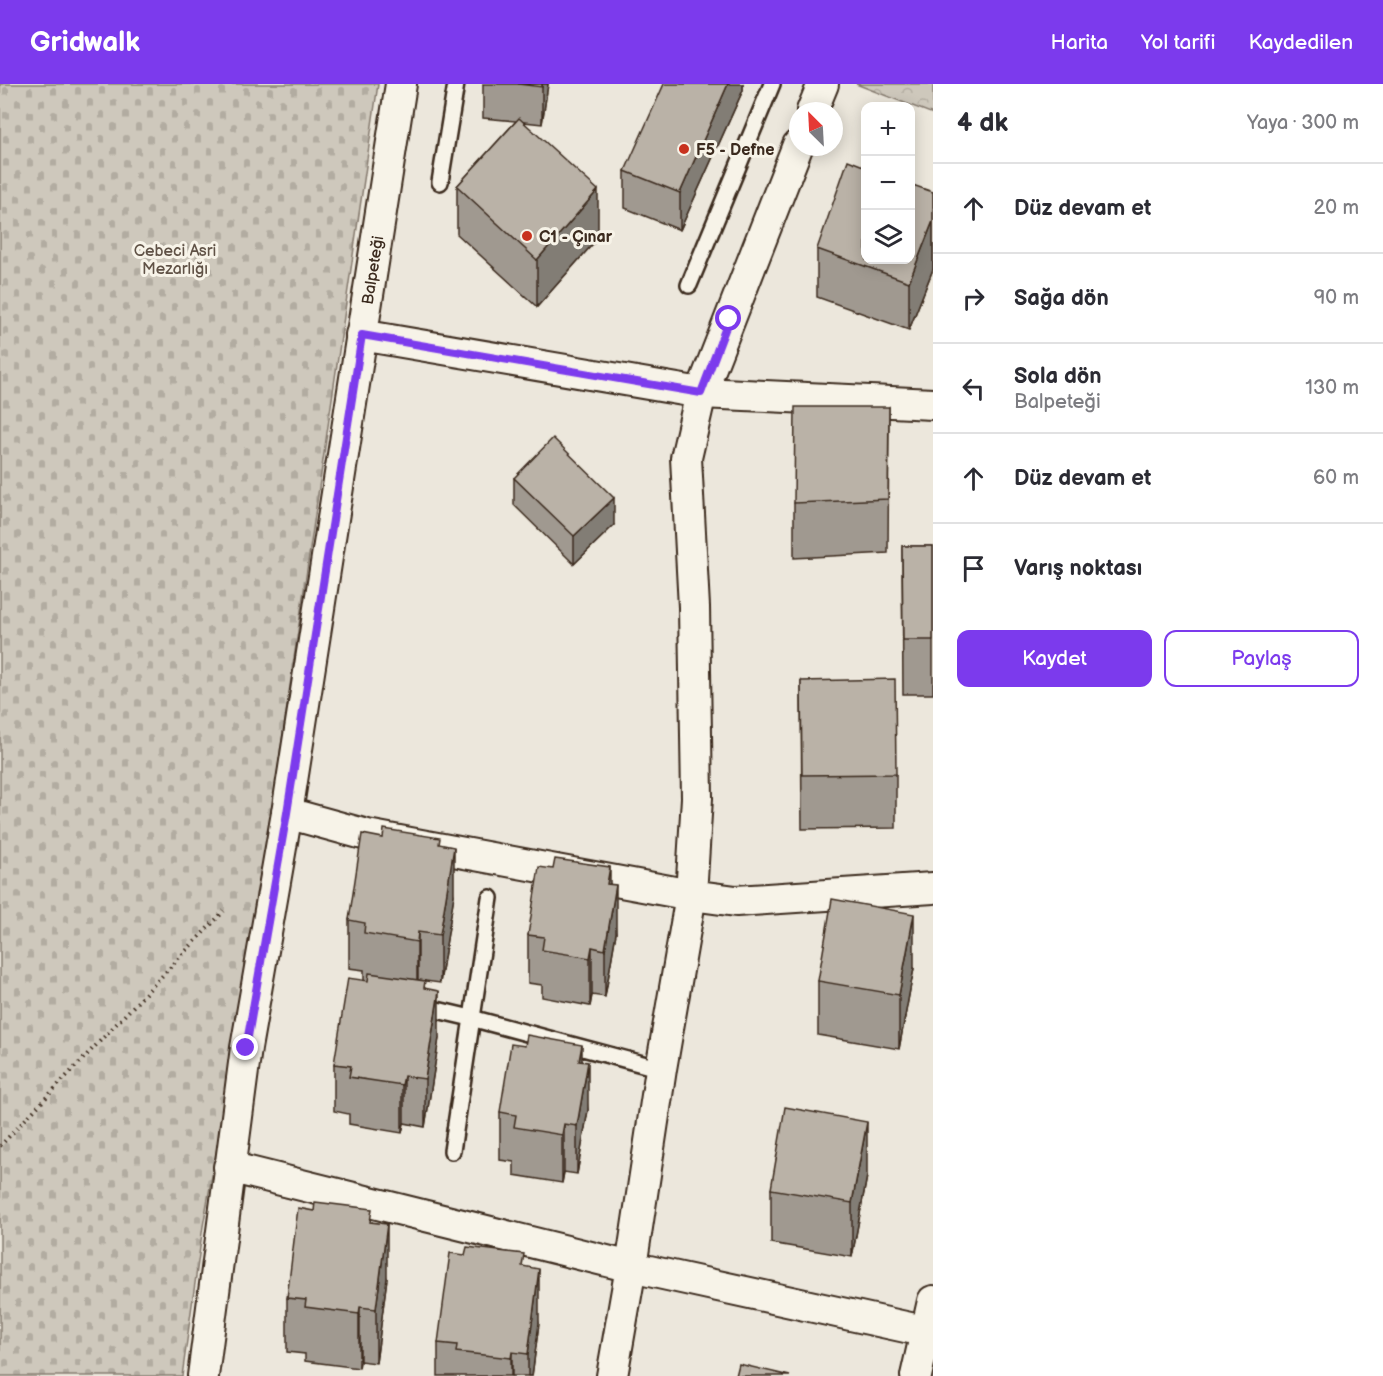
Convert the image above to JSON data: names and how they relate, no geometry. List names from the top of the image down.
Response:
{
  "streets": {
    "street": ["Balpeteği"]
  },
  "parks": ["Cebeci Asri Mezarlığı"],
  "places": ["F5 - Defne", "C1 - Çınar"],
  "north": "top left",
  "page": {
    "header": "Gridwalk",
    "nav": ["Harita", "Yol tarifi", "Kaydedilen"],
    "heading": ["4 dk", "Yaya · 300 m"],
    "map_buttons": ["+", "−"],
    "list": [
      ["Düz devam et", "20 m"],
      ["Sağa dön", "90 m"],
      ["Sola dön", "Balpeteği", "130 m"],
      ["Düz devam et", "60 m"],
      "Varış noktası"
    ],
    "buttons": ["Kaydet", "Paylaş"]
  }
}
